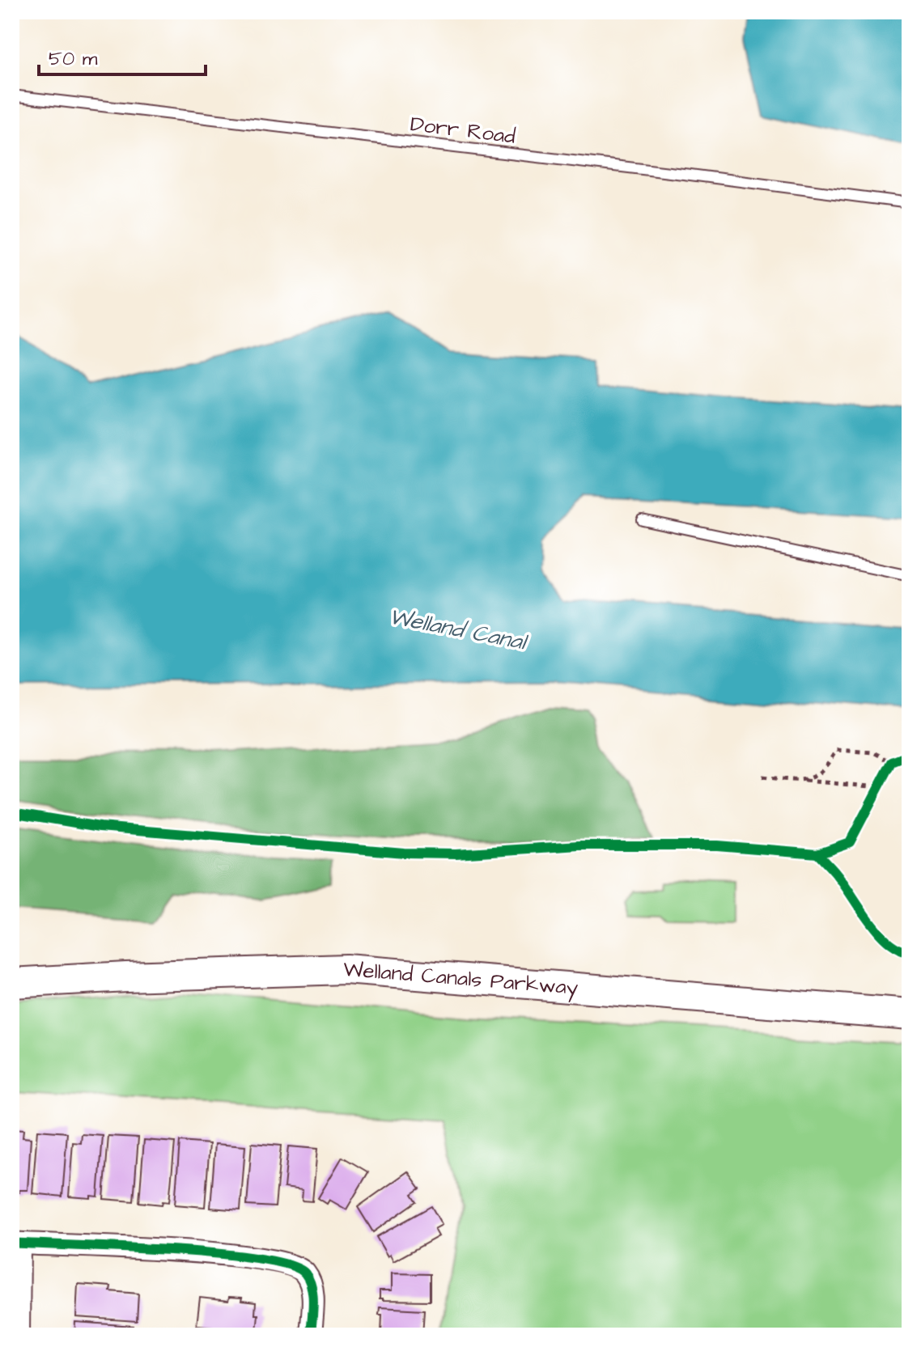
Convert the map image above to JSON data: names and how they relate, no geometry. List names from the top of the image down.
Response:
{
  "streets": {
    "main road": ["Welland Canals Parkway"],
    "lane": ["Dorr Road"]
  },
  "water": ["Welland Canal"],
  "scale_bar": "50 m"
}
